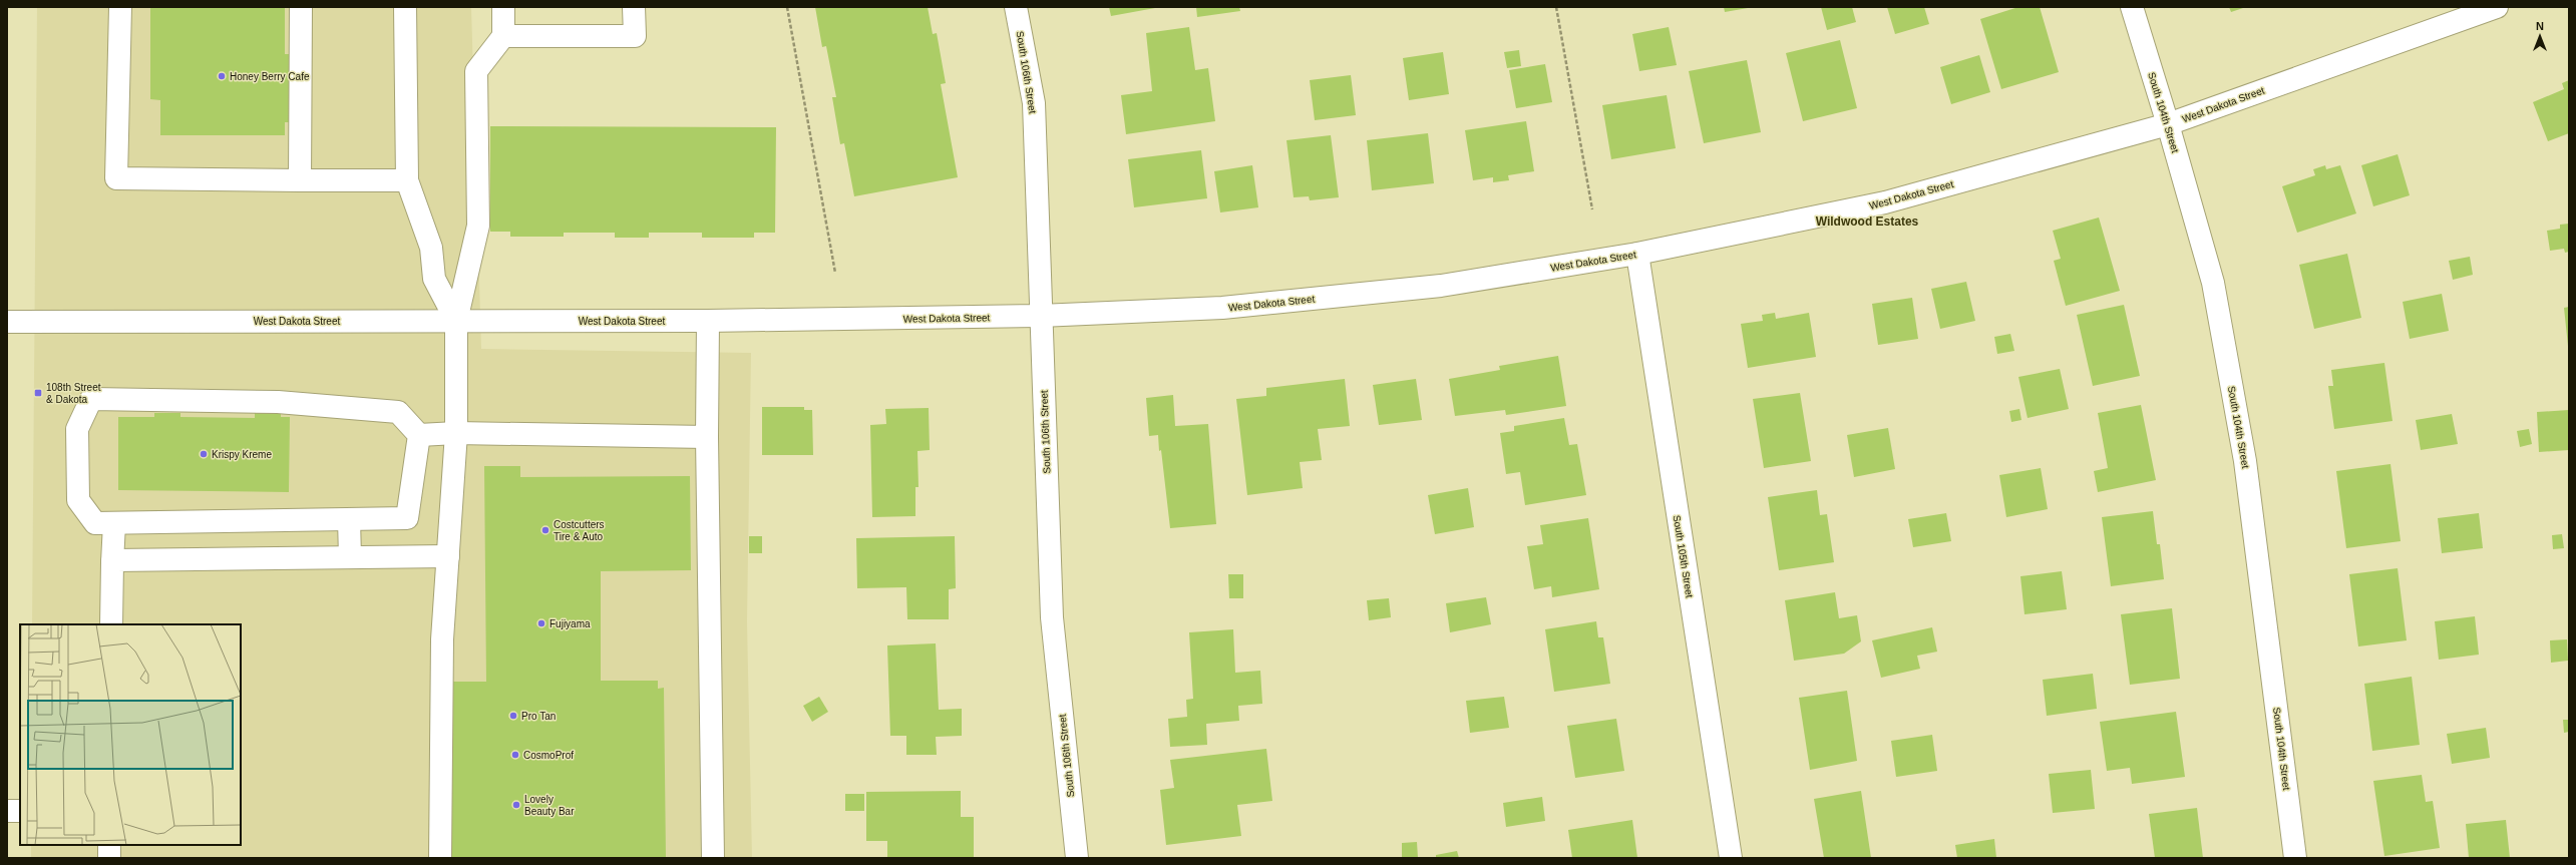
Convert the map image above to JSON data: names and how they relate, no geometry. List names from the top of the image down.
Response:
{
  "streets": {
    "street": [
      "South 106th Street",
      "West Dakota Street",
      "South 104th Street",
      "South 105th Street"
    ]
  },
  "crossings": [
    ["South 106th Street", "West Dakota Street"],
    ["West Dakota Street", "South 104th Street"],
    ["West Dakota Street", "South 105th Street"]
  ],
  "districts": ["Wildwood Estates"],
  "places": {
    "other": [
      "Honey Berry Cafe",
      "Krispy Kreme",
      "Costcutters Tire & Auto",
      "Fujiyama",
      "Pro Tan",
      "CosmoProf",
      "Lovely Beauty Bar"
    ],
    "transit": ["108th Street & Dakota"]
  },
  "north": "top"
}
